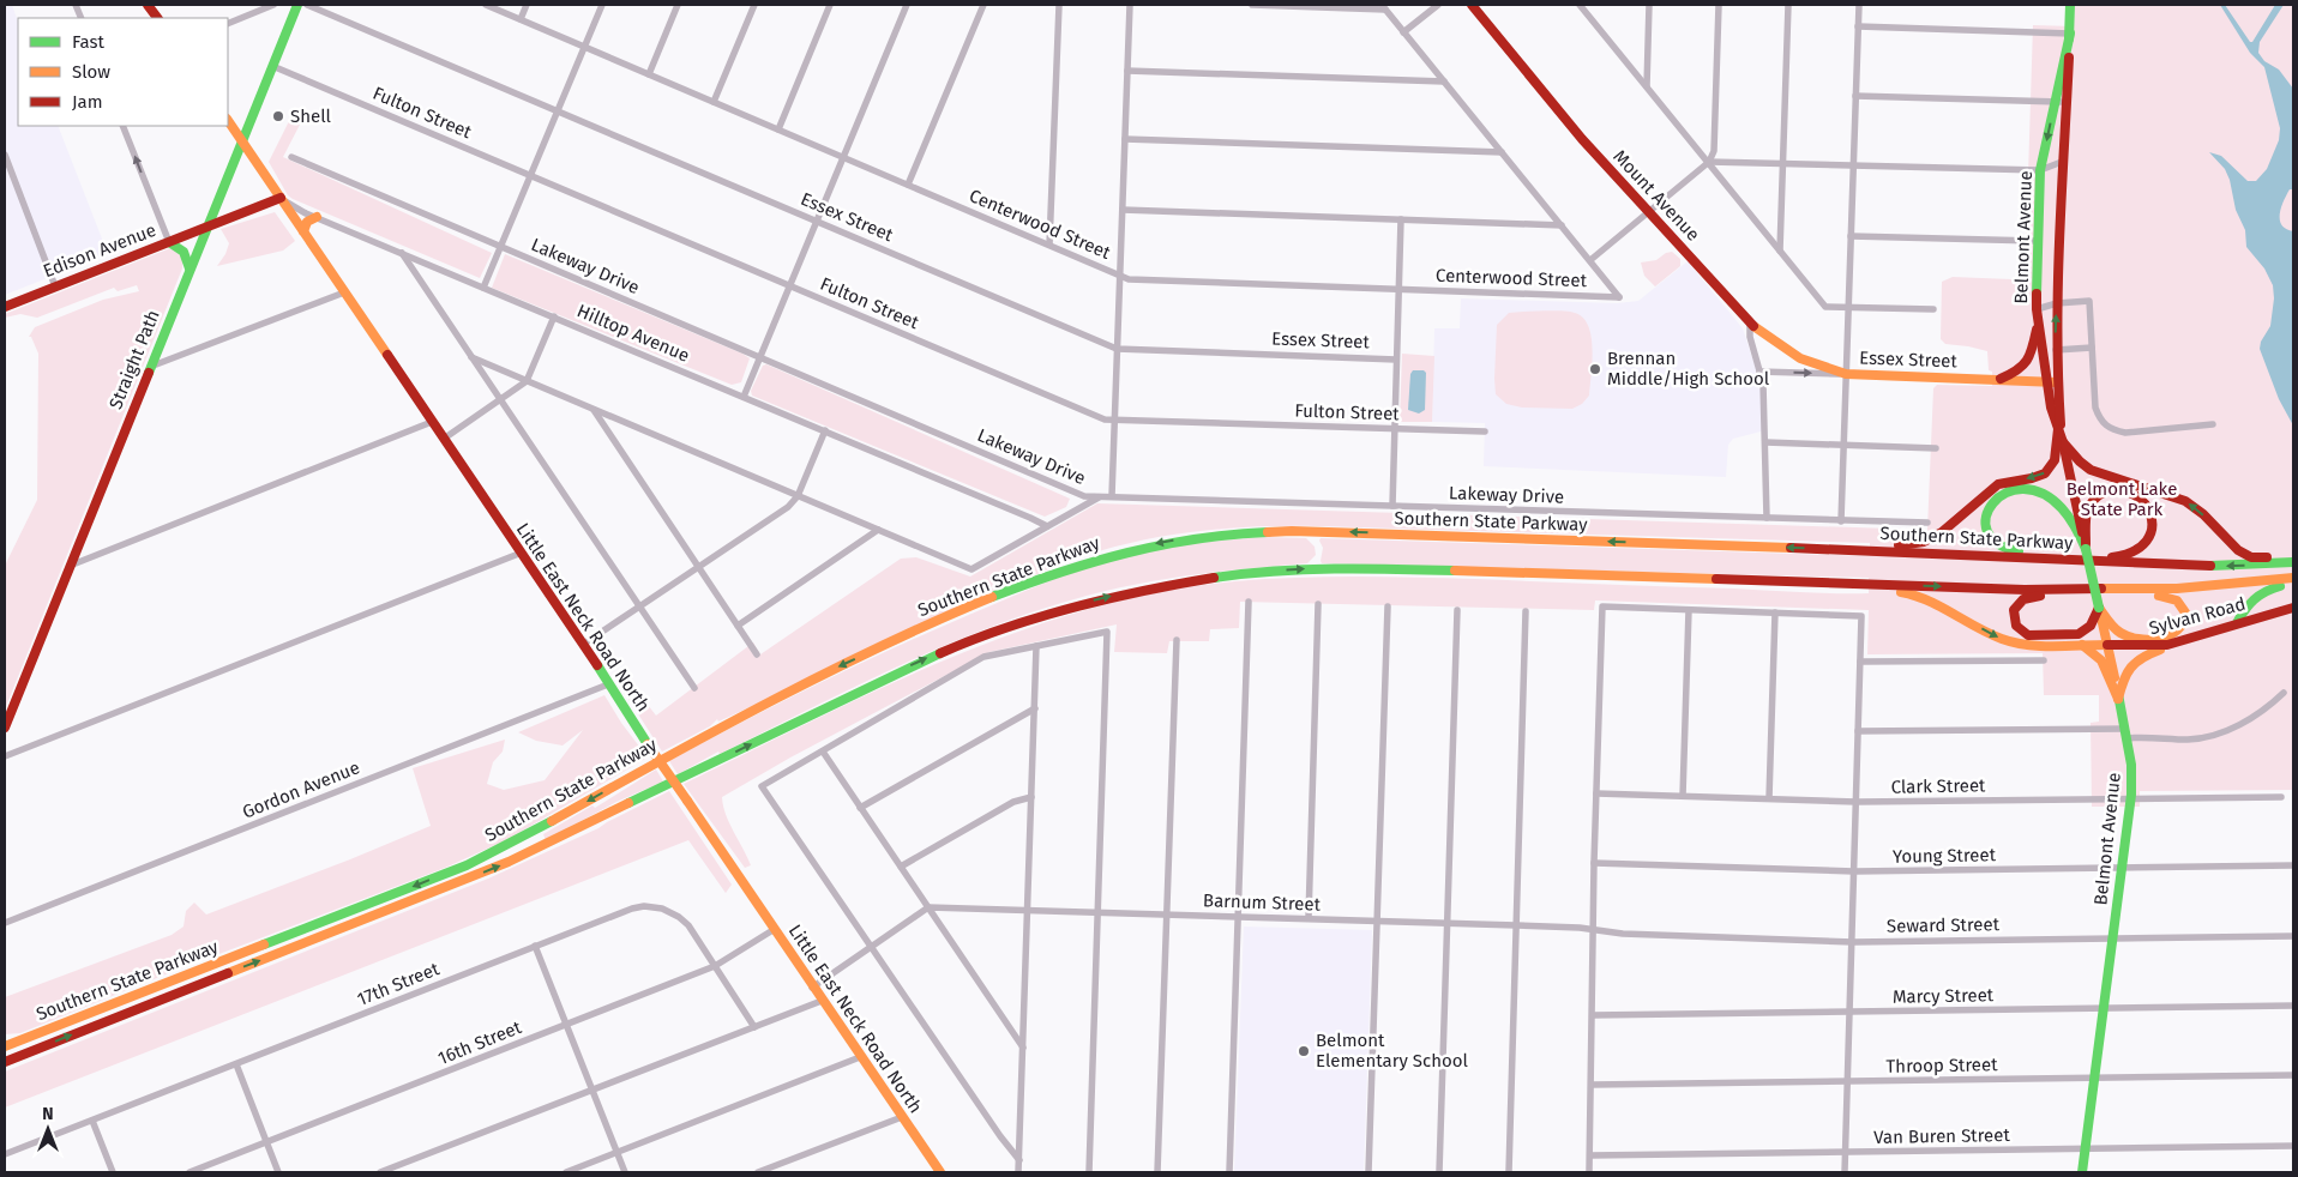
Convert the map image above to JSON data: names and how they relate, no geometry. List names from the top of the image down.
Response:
{
  "streets": {
    "main road": [
      "Mount Avenue",
      "Essex Street",
      "Belmont Avenue",
      "Edison Avenue",
      "Straight Path",
      "Southern State Parkway",
      "Sylvan Road",
      "Little East Neck Road North"
    ],
    "street": [
      "Fulton Street",
      "Centerwood Street",
      "Lakeway Drive",
      "Hilltop Avenue",
      "Clark Street",
      "Gordon Avenue",
      "Young Street",
      "Barnum Street",
      "Seward Street",
      "17th Street",
      "Marcy Street",
      "16th Street",
      "Throop Street",
      "Van Buren Street"
    ]
  },
  "crossings": [
    ["Fulton Street", "Straight Path"],
    ["Mount Avenue", "Essex Street"],
    ["Essex Street", "Belmont Avenue"],
    ["Belmont Avenue", "Sylvan Road"],
    ["Belmont Avenue", "Clark Street"],
    ["Belmont Avenue", "Young Street"],
    ["Belmont Avenue", "Seward Street"],
    ["Belmont Avenue", "Marcy Street"],
    ["Belmont Avenue", "Throop Street"],
    ["Belmont Avenue", "Van Buren Street"],
    ["Edison Avenue", "Straight Path"],
    ["Hilltop Avenue", "Little East Neck Road North"],
    ["Straight Path", "Little East Neck Road North"],
    ["Southern State Parkway", "Sylvan Road"],
    ["Little East Neck Road North", "Gordon Avenue"],
    ["Little East Neck Road North", "16th Street"],
    ["Barnum Street", "Seward Street"],
    ["17th Street", "16th Street"]
  ],
  "one_way": ["Sylvan Road"],
  "parks": ["Belmont Lake State Park"],
  "places": ["Shell", "Brennan Middle/High School", "Belmont Elementary School"],
  "legend": ["Fast", "Slow", "Jam"],
  "north": "top"
}
